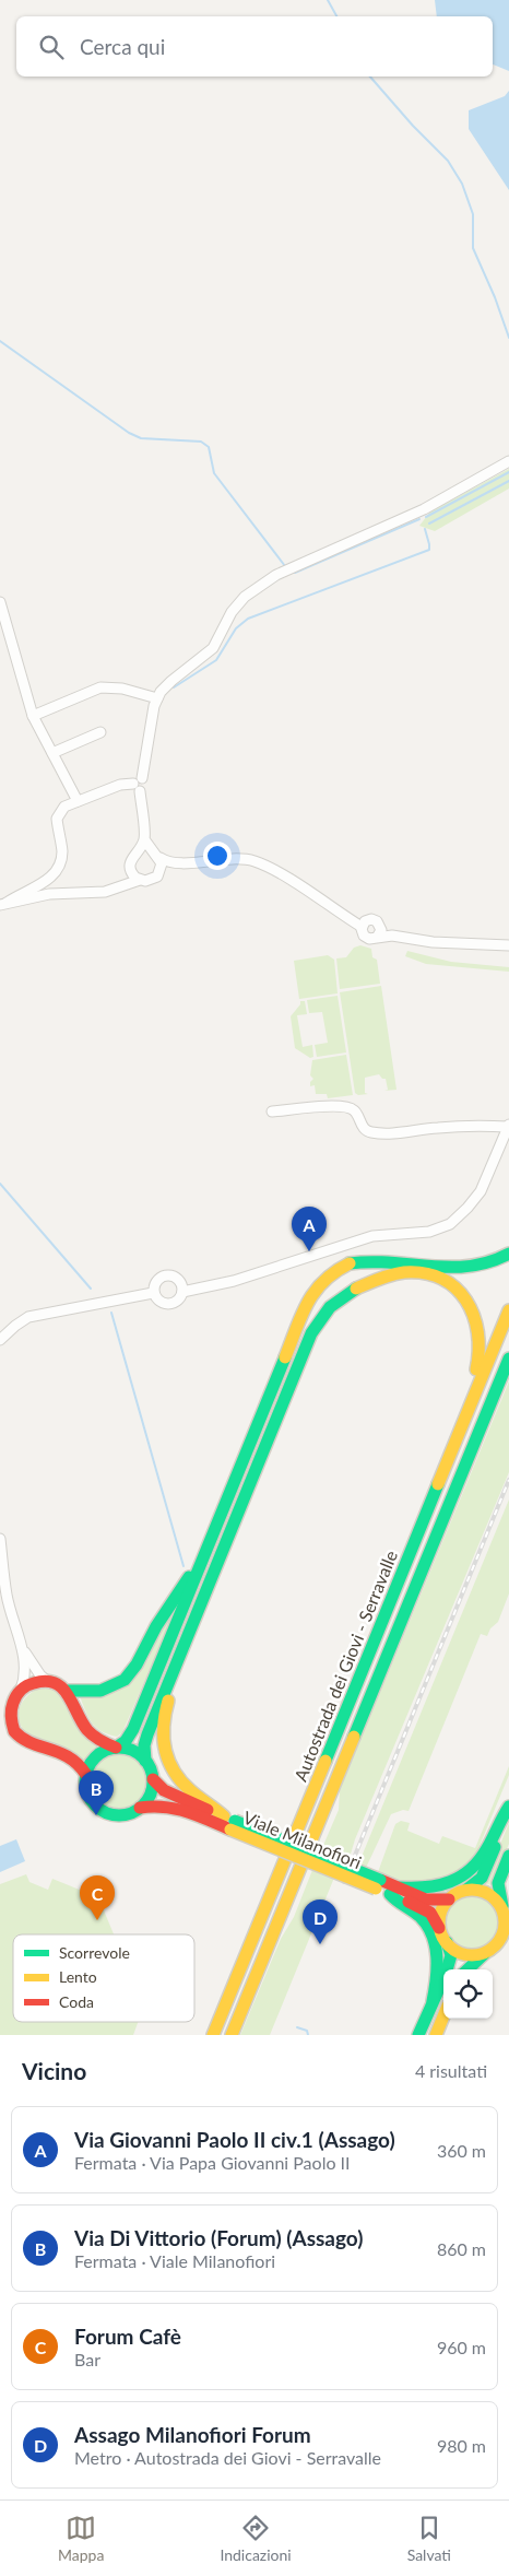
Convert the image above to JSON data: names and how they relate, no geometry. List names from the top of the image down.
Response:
{
  "streets": {
    "main road": ["Autostrada dei Giovi - Serravalle", "Viale Milanofiori"]
  },
  "legend": ["Scorrevole", "Lento", "Coda"],
  "page": {
    "search": "Cerca qui",
    "pins": [
      "A",
      "B",
      "C",
      "D"
    ],
    "heading": ["Vicino", "4 risultati"],
    "list": [
      {
        "mark": "A",
        "name": "Via Giovanni Paolo II civ.1 (Assago)",
        "note": "Fermata · Via Papa Giovanni Paolo II",
        "value": "360 m"
      },
      {
        "mark": "B",
        "name": "Via Di Vittorio (Forum) (Assago)",
        "note": "Fermata · Viale Milanofiori",
        "value": "860 m"
      },
      {
        "mark": "C",
        "name": "Forum Cafè",
        "note": "Bar",
        "value": "960 m"
      },
      {
        "mark": "D",
        "name": "Assago Milanofiori Forum",
        "note": "Metro · Autostrada dei Giovi - Serravalle",
        "value": "980 m"
      }
    ],
    "nav": ["Mappa", "Indicazioni", "Salvati"]
  }
}
